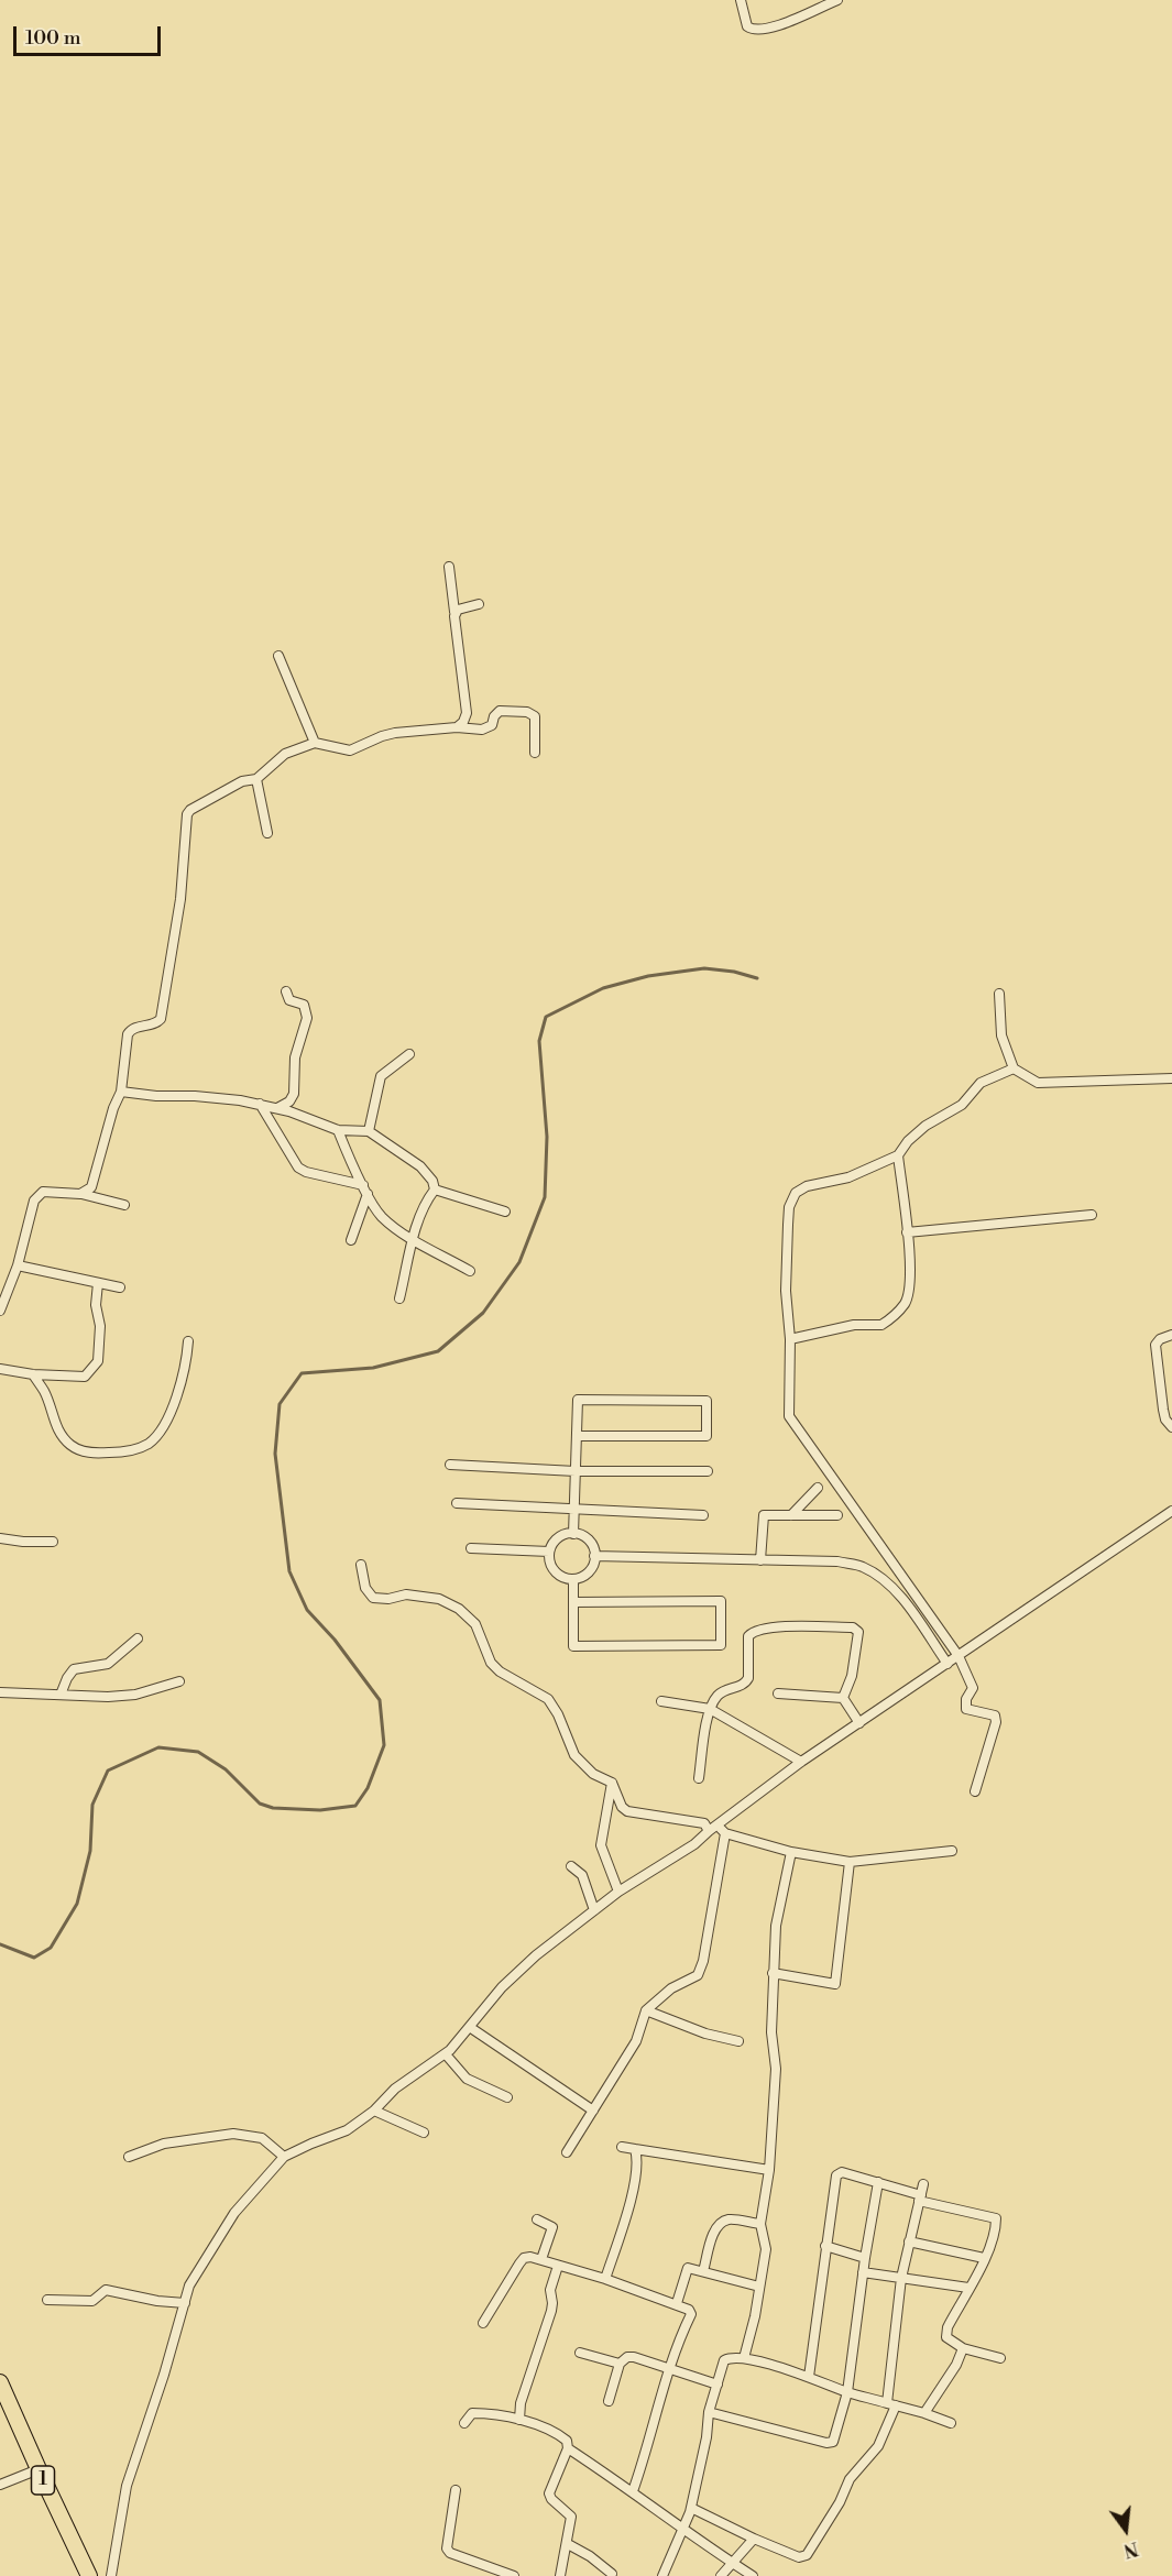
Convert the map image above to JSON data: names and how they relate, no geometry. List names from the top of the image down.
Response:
{
  "streets": {
    "highway": ["1"]
  },
  "scale_bar": "100 m",
  "north": "bottom"
}
